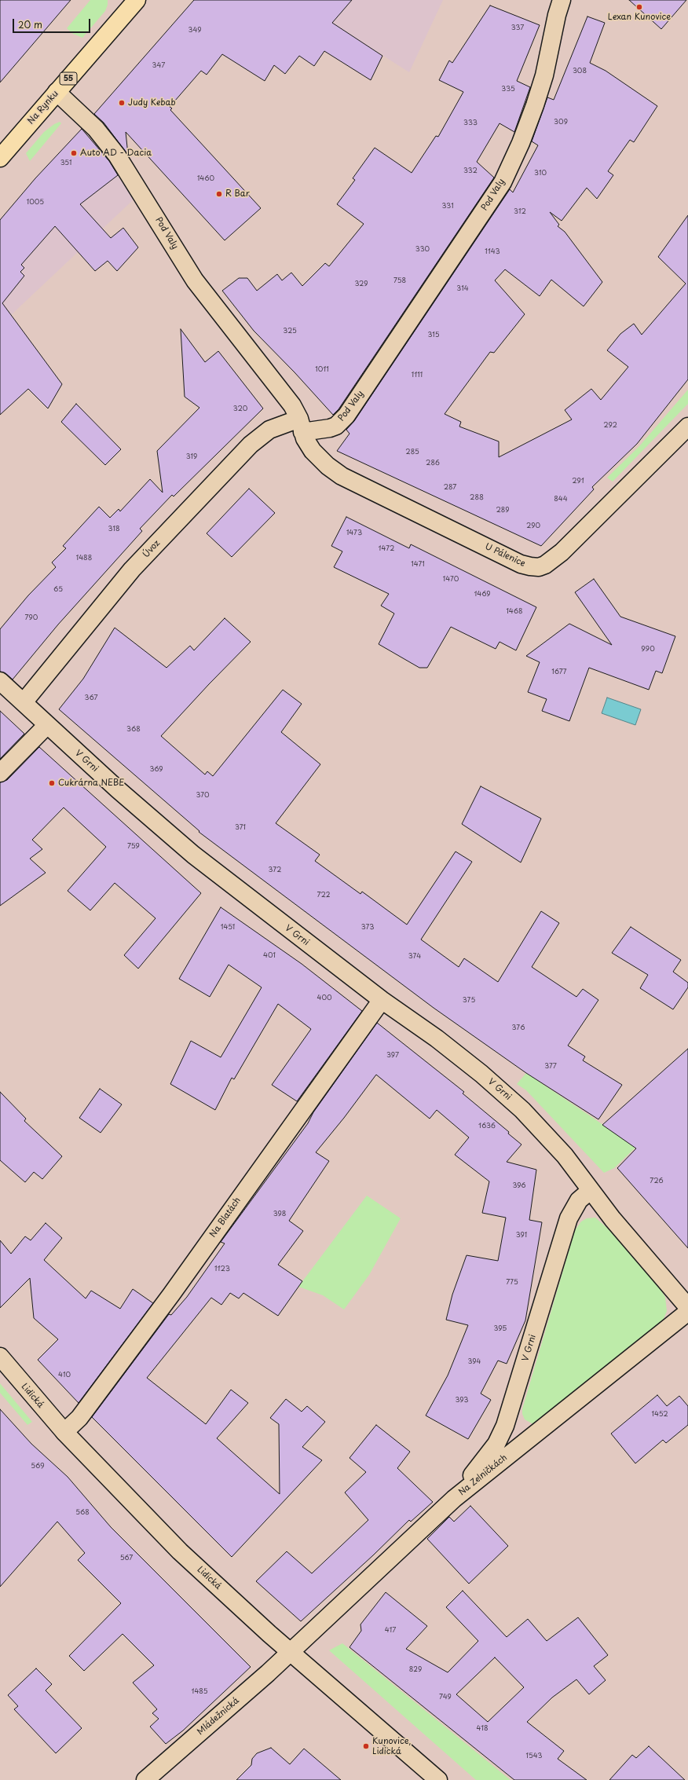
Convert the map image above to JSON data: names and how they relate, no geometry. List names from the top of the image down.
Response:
{
  "streets": {
    "main road": ["55", "Na Rynku"],
    "street": [
      "Pod Valy",
      "Úvoz",
      "U Pálenice",
      "V Grni",
      "Na Blatách",
      "Lidická",
      "Na Zelničkách",
      "Mládežnická"
    ]
  },
  "crossings": [
    ["Na Rynku", "Pod Valy"],
    ["Pod Valy", "Úvoz"],
    ["Pod Valy", "U Pálenice"],
    ["Úvoz", "U Pálenice"],
    ["Úvoz", "V Grni"],
    ["V Grni", "Na Blatách"],
    ["V Grni", "Na Zelničkách"],
    ["Na Blatách", "Lidická"],
    ["Lidická", "Na Zelničkách"],
    ["Lidická", "Mládežnická"],
    ["Na Zelničkách", "Mládežnická"]
  ],
  "places": [
    "Lexan Kunovice",
    "Judy Kebab",
    "Auto AD - Dacia",
    "R Bar",
    "Cukrárna NEBE",
    "Kunovice, Lidická"
  ],
  "house_numbers": [
    "337",
    "349",
    "347",
    "308",
    "335",
    "309",
    "333",
    "351",
    "332",
    "310",
    "1460",
    "1005",
    "331",
    "312",
    "330",
    "1143",
    "758",
    "329",
    "314",
    "325",
    "315",
    "1011",
    "1111",
    "320",
    "292",
    "285",
    "319",
    "286",
    "291",
    "287",
    "288",
    "844",
    "289",
    "290",
    "318",
    "1473",
    "1472",
    "1488",
    "1471",
    "1470",
    "65",
    "1469",
    "1468",
    "790",
    "990",
    "1677",
    "367",
    "368",
    "369",
    "370",
    "371",
    "759",
    "372",
    "722",
    "1451",
    "373",
    "401",
    "374",
    "400",
    "375",
    "376",
    "397",
    "377",
    "1636",
    "726",
    "396",
    "398",
    "391",
    "1123",
    "775",
    "395",
    "394",
    "410",
    "393",
    "1452",
    "569",
    "568",
    "567",
    "417",
    "829",
    "1485",
    "749",
    "418",
    "1543"
  ],
  "scale_bar": "20 m"
}
